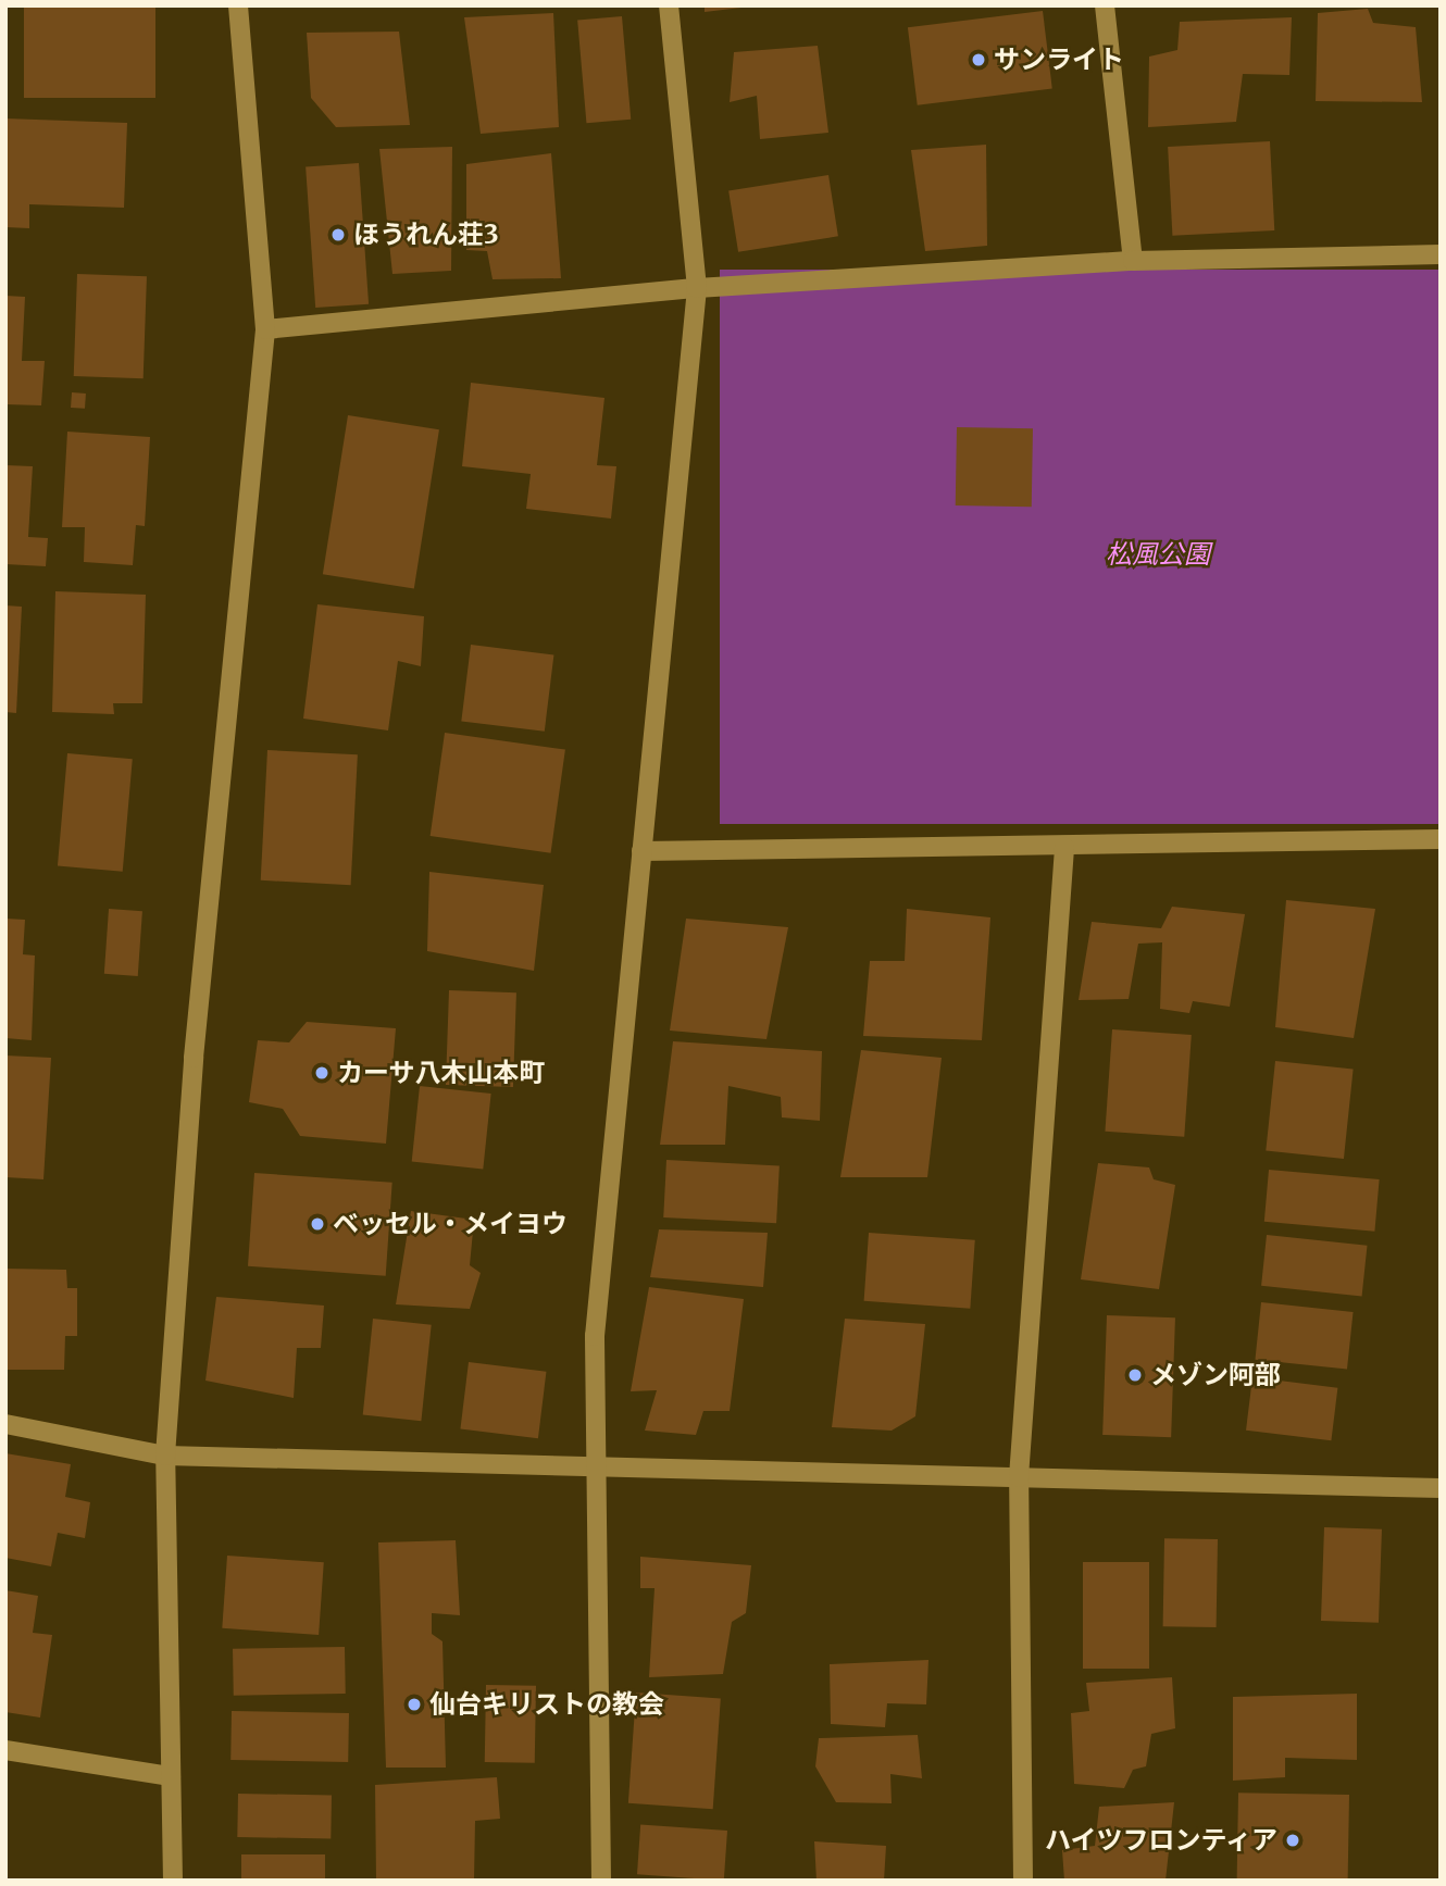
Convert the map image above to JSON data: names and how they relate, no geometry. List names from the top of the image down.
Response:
{
  "parks": ["松風公園"],
  "places": [
    "サンライト",
    "ほうれん荘3",
    "カーサ八木山本町",
    "ベッセル・メイヨウ",
    "メゾン阿部",
    "仙台キリストの教会",
    "ハイツフロンティア"
  ]
}
